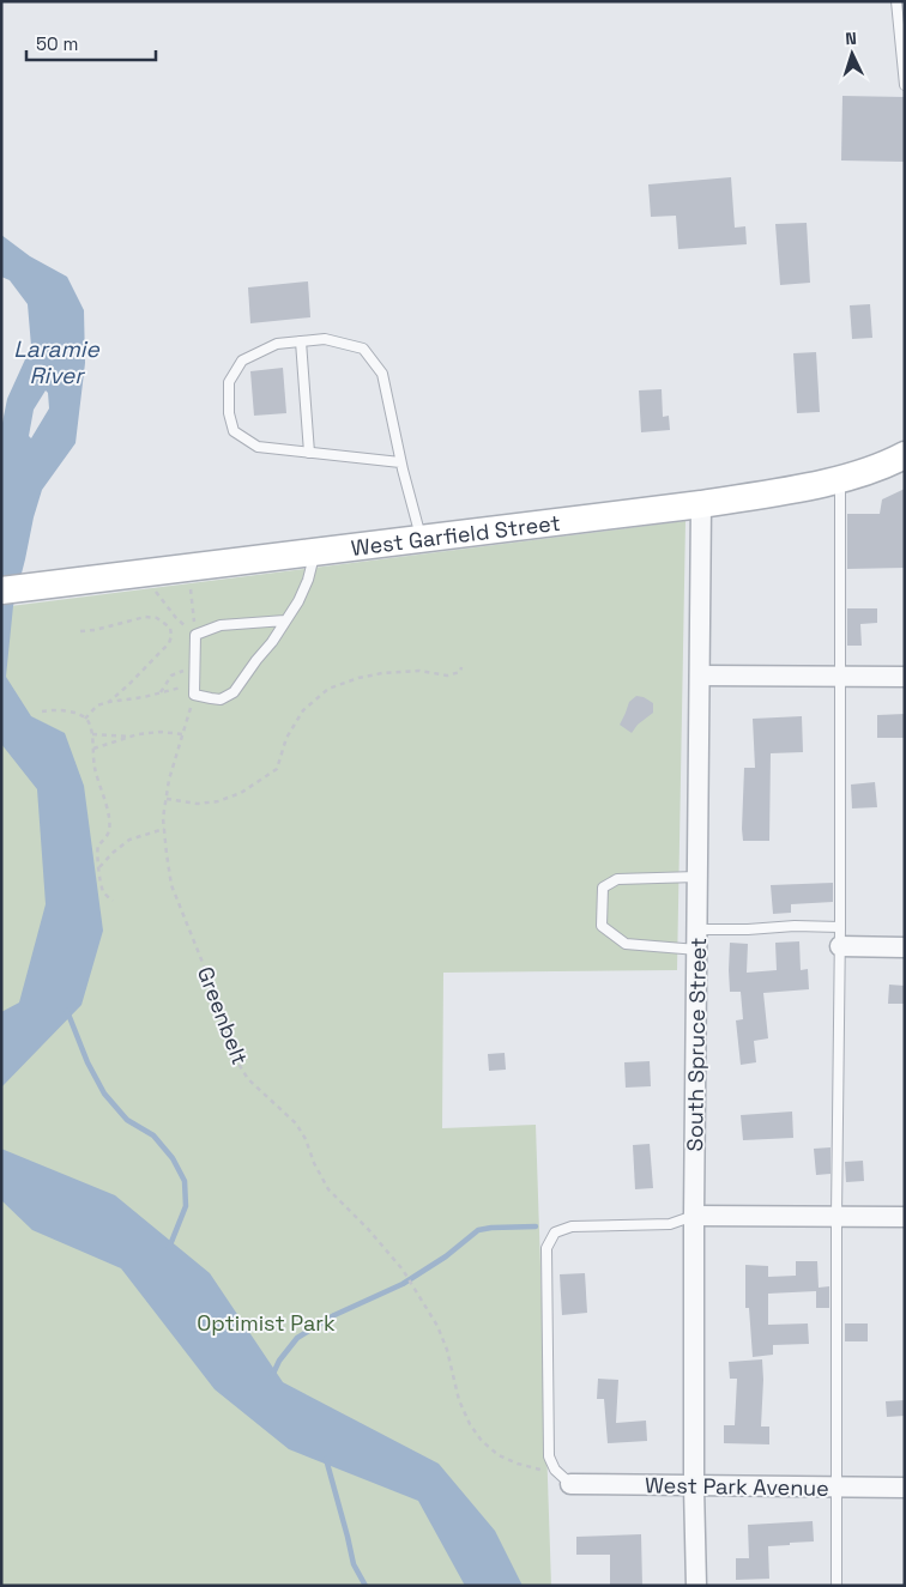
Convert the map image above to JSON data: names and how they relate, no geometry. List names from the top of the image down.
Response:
{
  "streets": {
    "street": ["West Garfield Street", "South Spruce Street", "West Park Avenue"],
    "path": ["Greenbelt"]
  },
  "crossings": [
    ["West Garfield Street", "South Spruce Street"],
    ["South Spruce Street", "West Park Avenue"]
  ],
  "water": ["Laramie River"],
  "parks": ["Optimist Park"],
  "scale_bar": "50 m",
  "north": "top"
}
